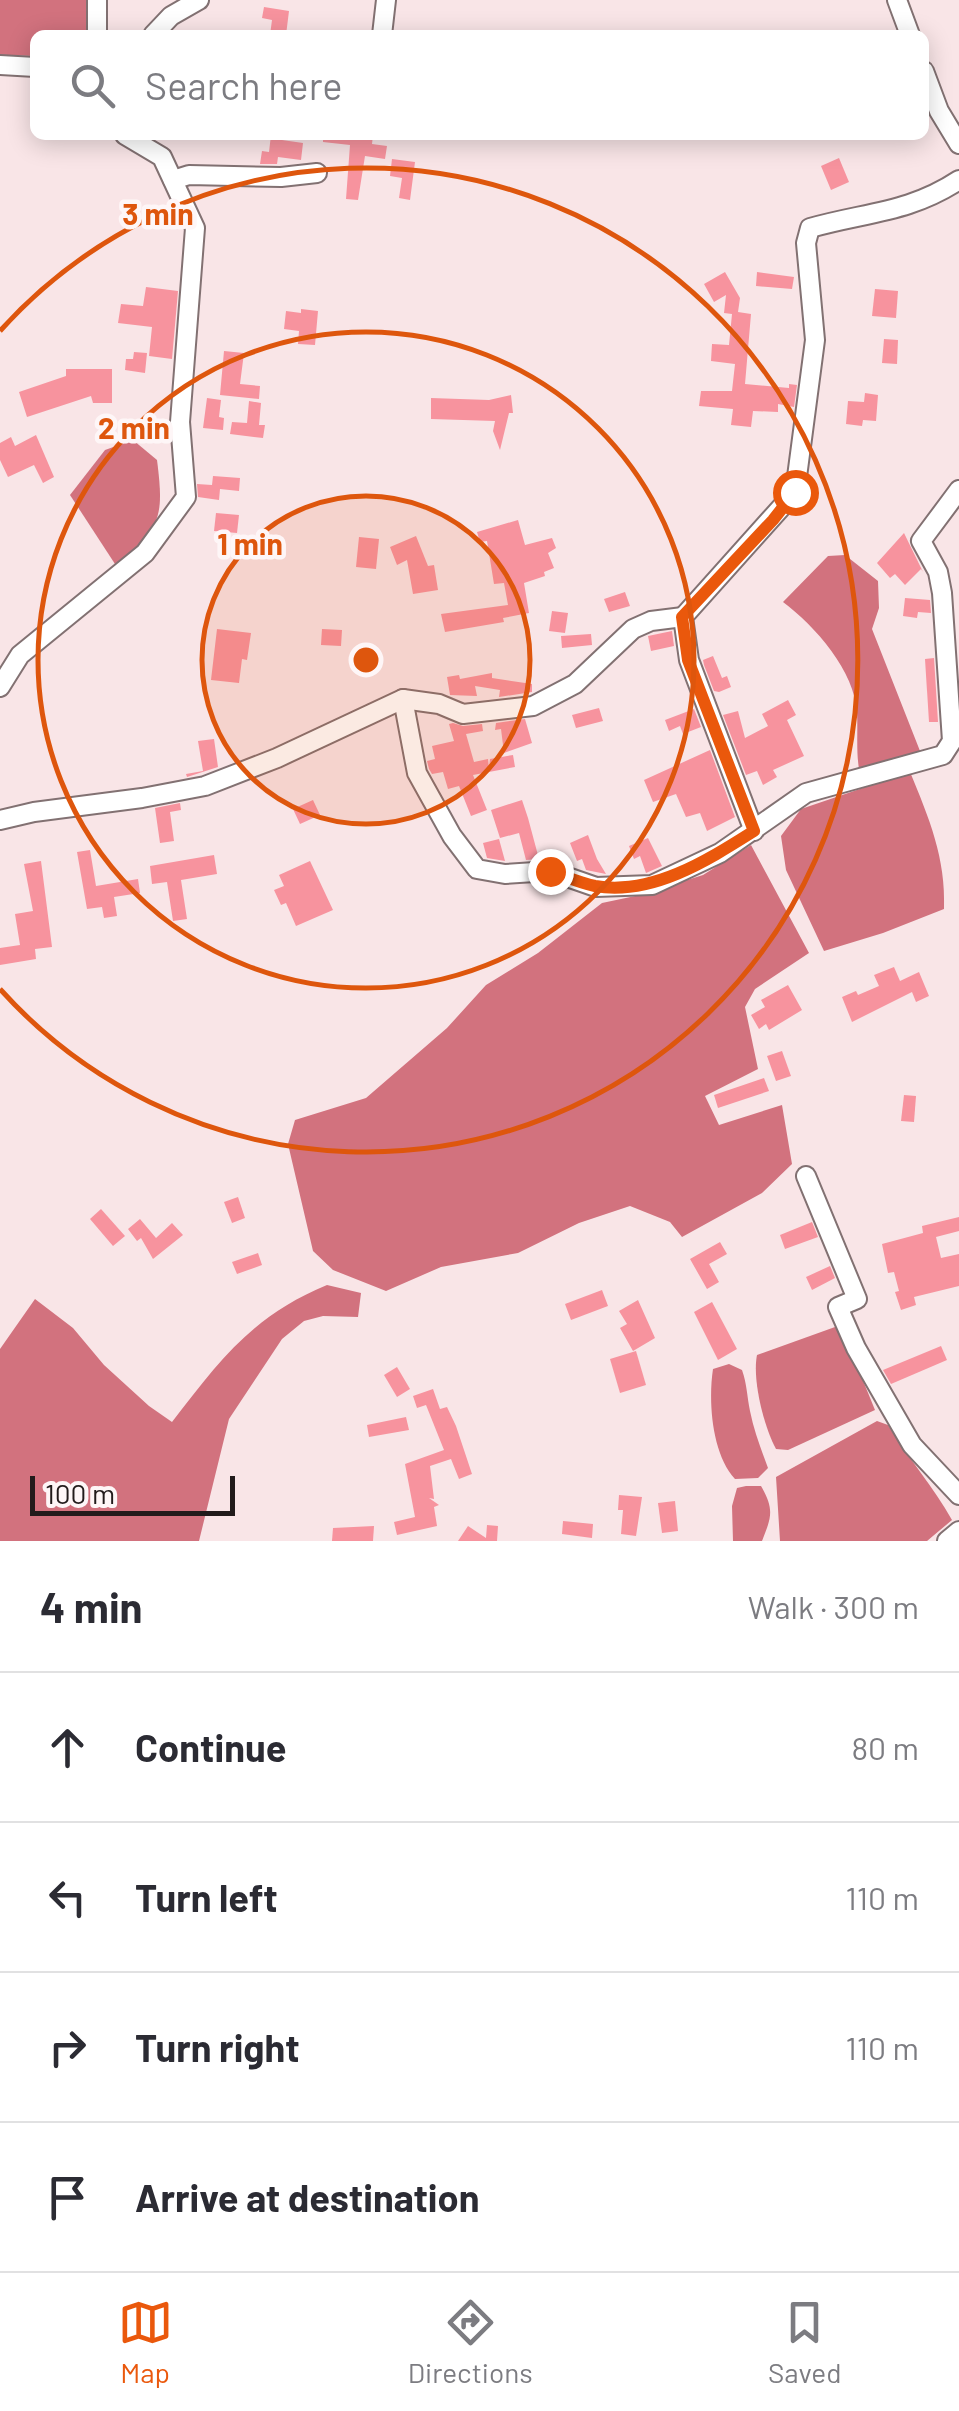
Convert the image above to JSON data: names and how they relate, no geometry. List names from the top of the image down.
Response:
{
  "scale_bar": "100 m",
  "page": {
    "search": "Search here",
    "scale": "100 m",
    "heading": ["4 min", "Walk · 300 m"],
    "list": [
      ["Continue", "80 m"],
      ["Turn left", "110 m"],
      ["Turn right", "110 m"],
      "Arrive at destination"
    ],
    "nav": ["Map", "Directions", "Saved"]
  },
  "rings": ["3 min", "2 min", "1 min"]
}
